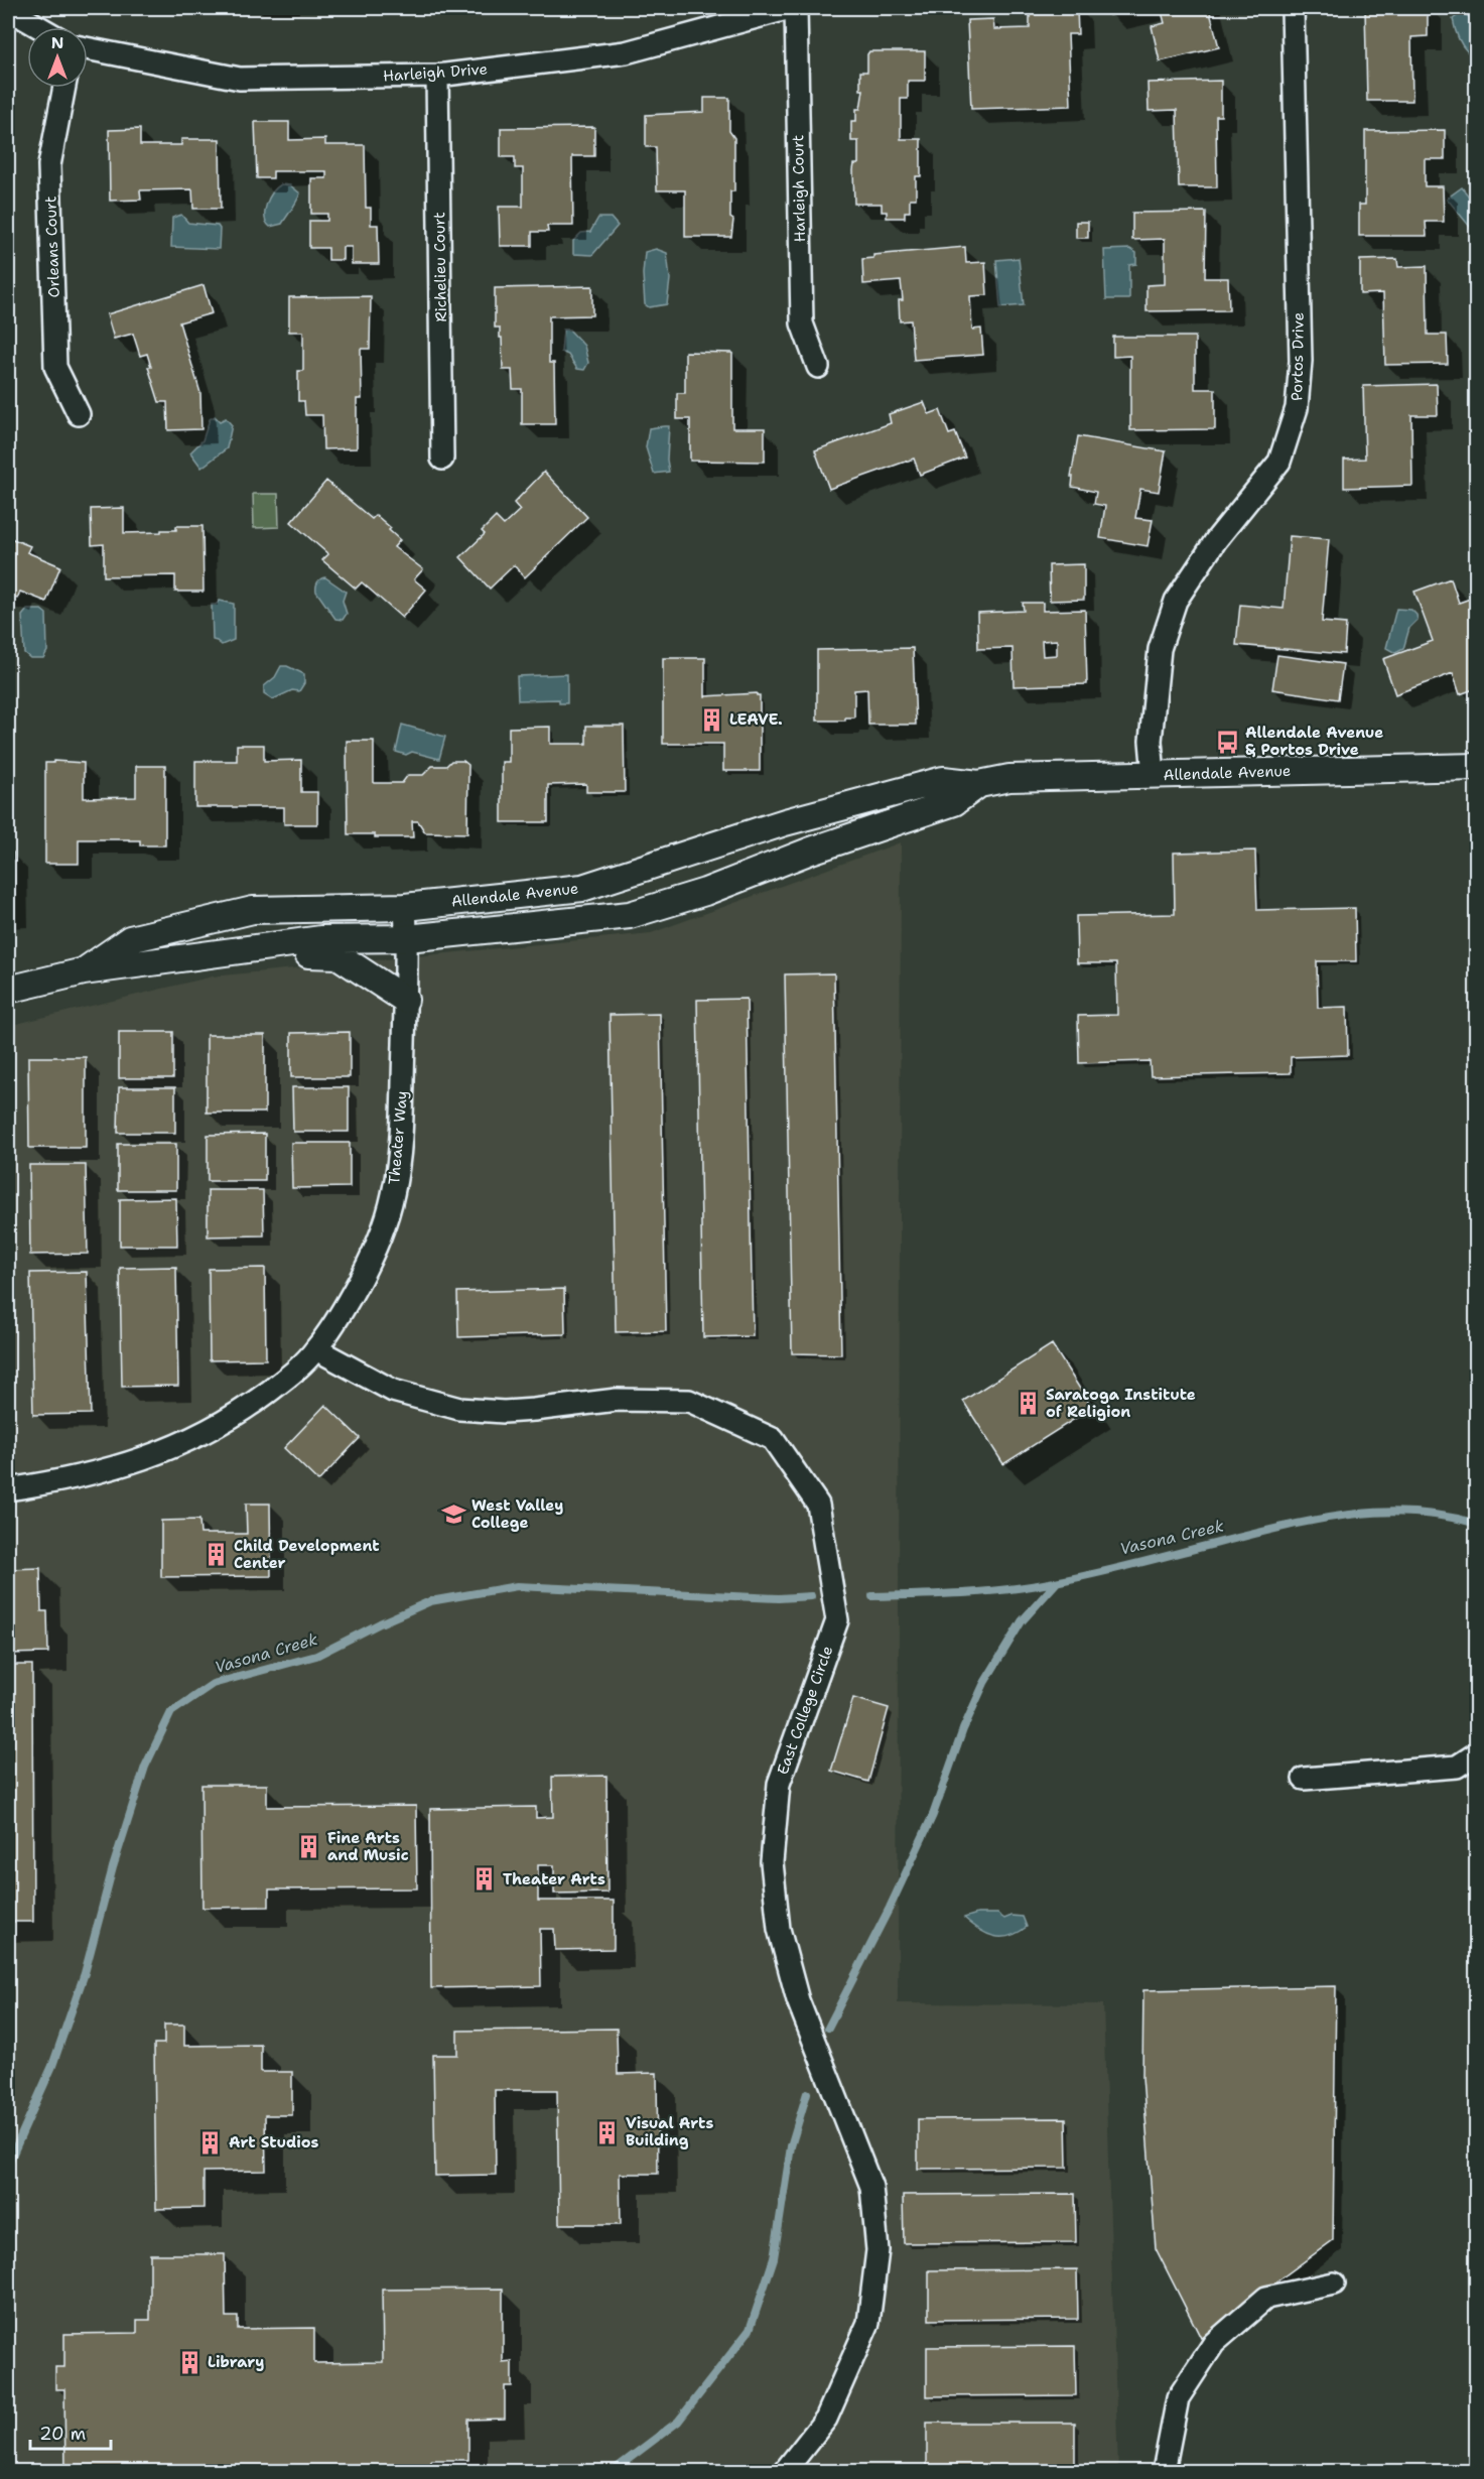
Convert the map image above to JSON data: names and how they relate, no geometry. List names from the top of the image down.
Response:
{
  "streets": {
    "street": [
      "Harleigh Drive",
      "Harleigh Court",
      "Orleans Court",
      "Richelieu Court",
      "Portos Drive",
      "Allendale Avenue",
      "Theater Way",
      "East College Circle"
    ]
  },
  "crossings": [
    ["Harleigh Drive", "Richelieu Court"],
    ["Portos Drive", "Allendale Avenue"],
    ["Allendale Avenue", "Theater Way"],
    ["Theater Way", "East College Circle"]
  ],
  "water": ["Vasona Creek"],
  "places": {
    "building": [
      "LEAVE.",
      "Saratoga Institute of Religion",
      "Child Development Center",
      "Fine Arts and Music",
      "Theater Arts",
      "Visual Arts Building",
      "Art Studios",
      "Library"
    ],
    "bus stop": ["Allendale Avenue & Portos Drive"],
    "school or university": ["West Valley College"]
  },
  "scale_bar": "20 m",
  "north": "top"
}
